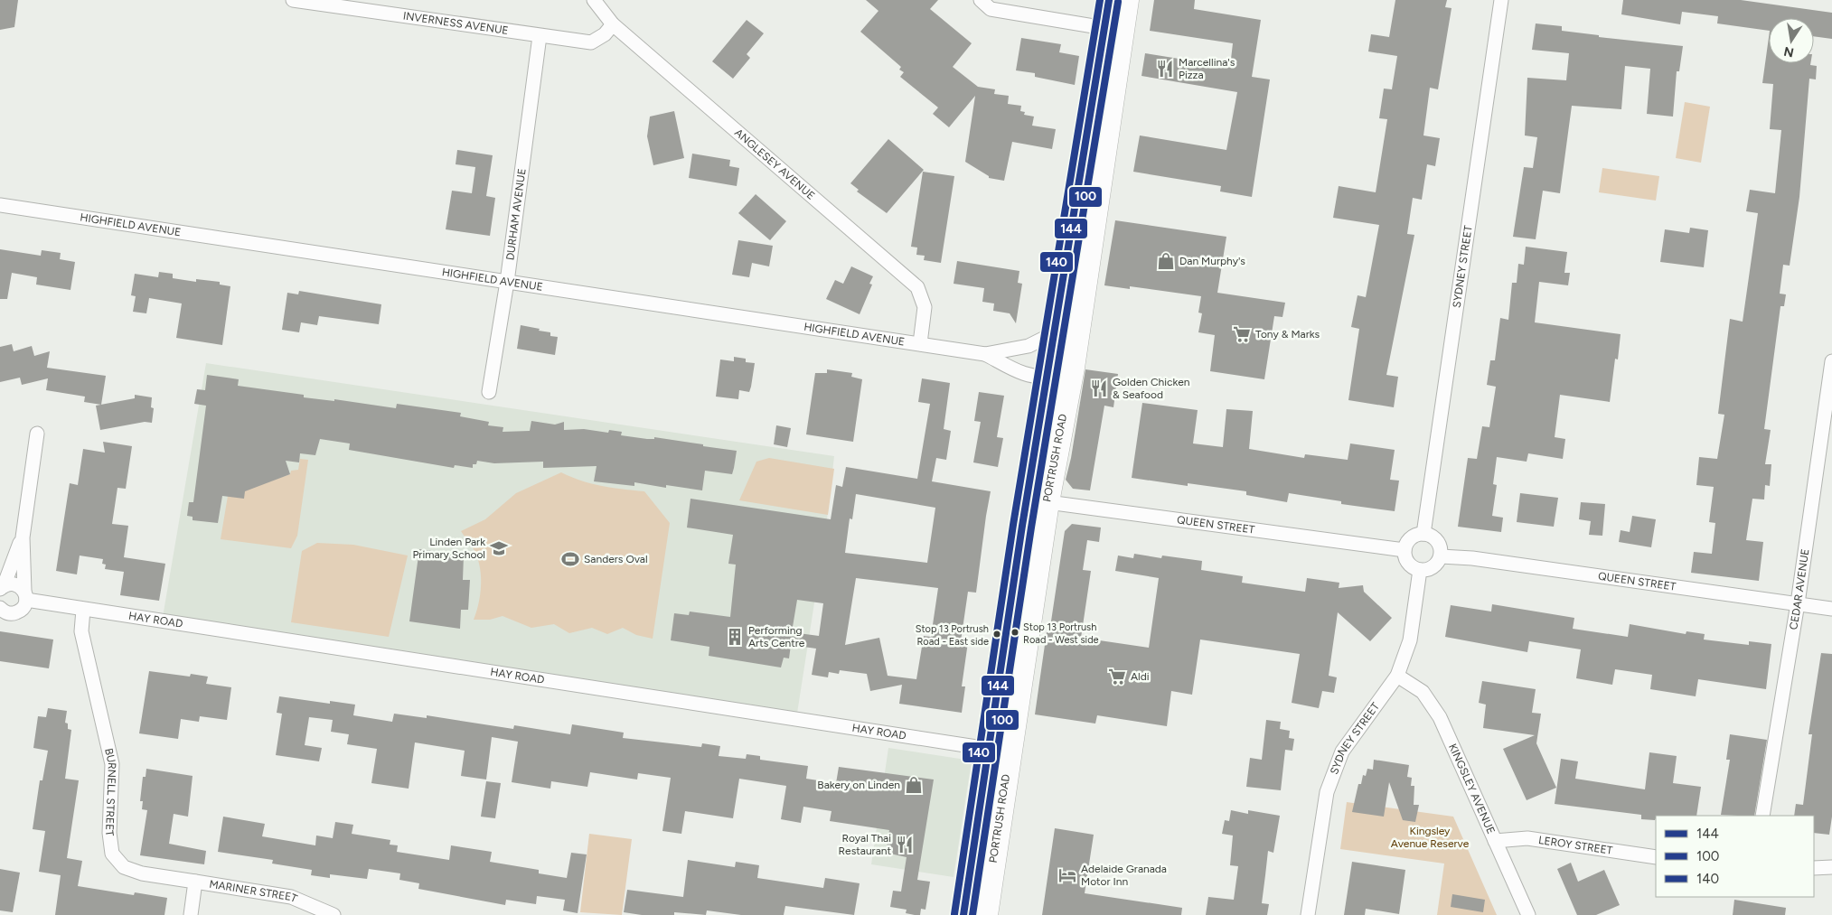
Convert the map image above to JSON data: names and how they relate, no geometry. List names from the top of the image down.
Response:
{
  "streets": {
    "highway": ["PORTRUSH ROAD"],
    "street": [
      "INVERNESS AVENUE",
      "ANGLESEY AVENUE",
      "DURHAM AVENUE",
      "HIGHFIELD AVENUE",
      "SYDNEY STREET",
      "QUEEN STREET",
      "CEDAR AVENUE",
      "HAY ROAD",
      "KINGSLEY AVENUE",
      "BURNELL STREET",
      "LEROY STREET",
      "MARINER STREET"
    ]
  },
  "crossings": [
    ["INVERNESS AVENUE", "ANGLESEY AVENUE"],
    ["INVERNESS AVENUE", "DURHAM AVENUE"],
    ["ANGLESEY AVENUE", "HIGHFIELD AVENUE"],
    ["DURHAM AVENUE", "HIGHFIELD AVENUE"],
    ["HIGHFIELD AVENUE", "PORTRUSH ROAD"],
    ["SYDNEY STREET", "QUEEN STREET"],
    ["SYDNEY STREET", "KINGSLEY AVENUE"],
    ["PORTRUSH ROAD", "QUEEN STREET"],
    ["PORTRUSH ROAD", "HAY ROAD"],
    ["QUEEN STREET", "CEDAR AVENUE"],
    ["HAY ROAD", "BURNELL STREET"],
    ["KINGSLEY AVENUE", "LEROY STREET"],
    ["BURNELL STREET", "MARINER STREET"]
  ],
  "parks": ["Kingsley Avenue Reserve"],
  "places": {
    "restaurant": ["Marcellina's Pizza", "Golden Chicken & Seafood", "Royal Thai Restaurant"],
    "shop": ["Dan Murphy's", "Bakery on Linden"],
    "supermarket": ["Tony & Marks", "Aldi"],
    "school or university": ["Linden Park Primary School"],
    "sports": ["Sanders Oval"],
    "other": ["Stop 13 Portrush Road - West side", "Stop 13 Portrush Road - East side"],
    "building": ["Performing Arts Centre"],
    "hotel": ["Adelaide Granada Motor Inn"]
  },
  "lines": ["transit line 144", "transit line 140", "transit line 100"],
  "legend": ["144", "100", "140"],
  "north": "bottom"
}
